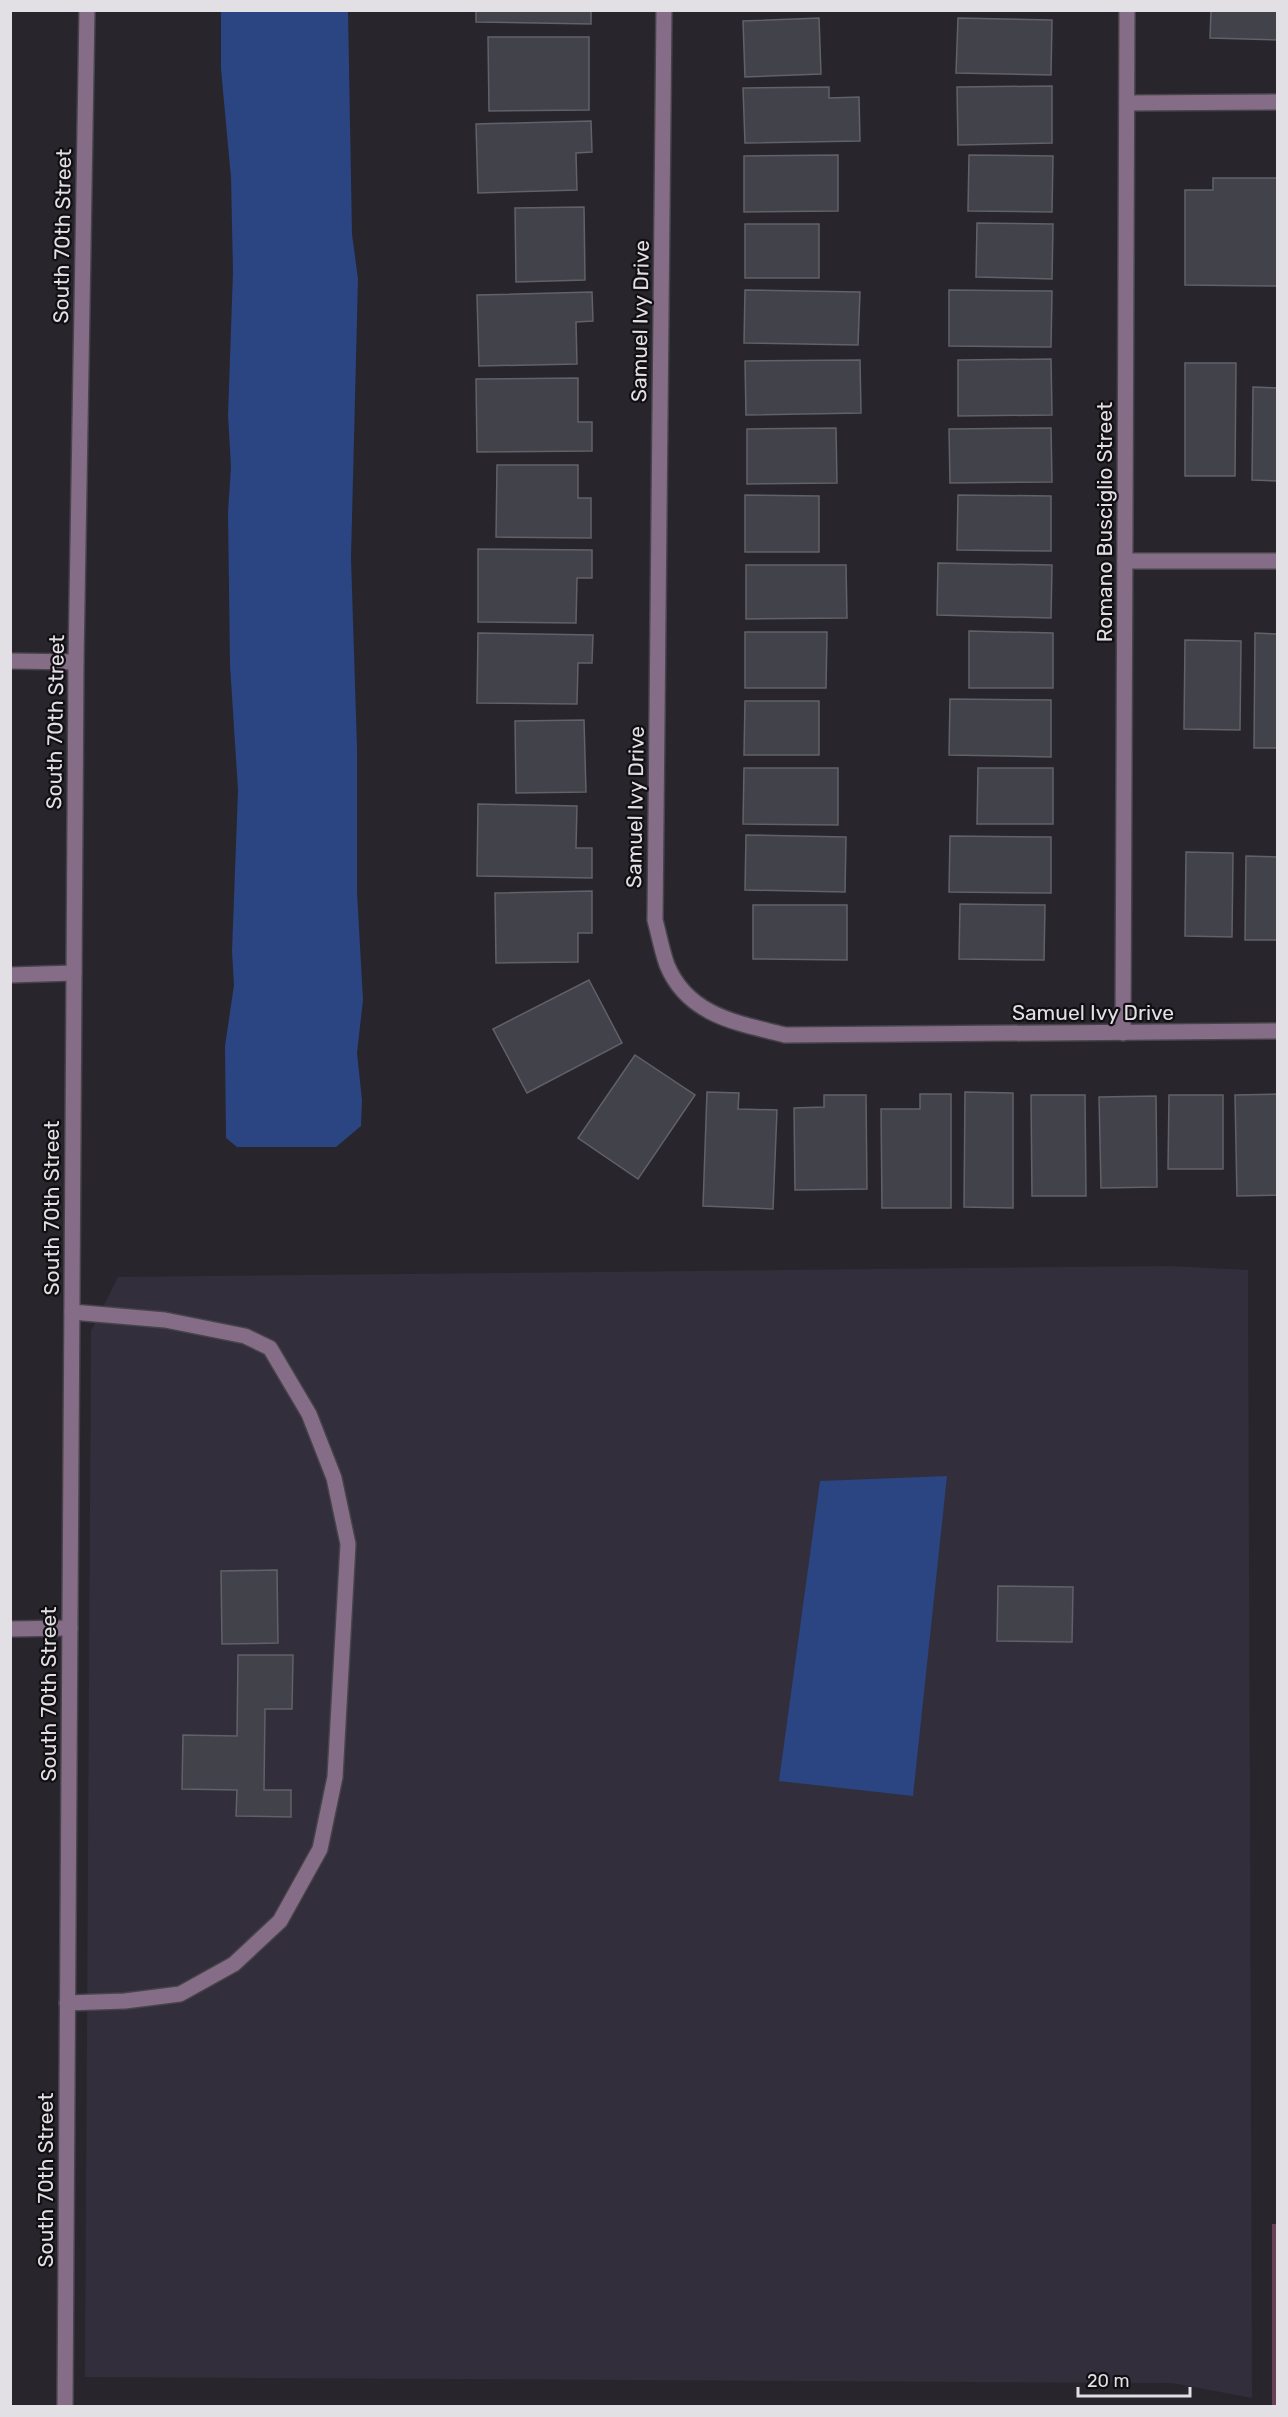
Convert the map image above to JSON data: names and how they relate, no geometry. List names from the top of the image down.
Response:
{
  "streets": {
    "street": ["South 70th Street", "Samuel Ivy Drive", "Romano Busciglio Street"]
  },
  "crossings": [
    ["Samuel Ivy Drive", "Romano Busciglio Street"]
  ],
  "scale_bar": "20 m"
}
